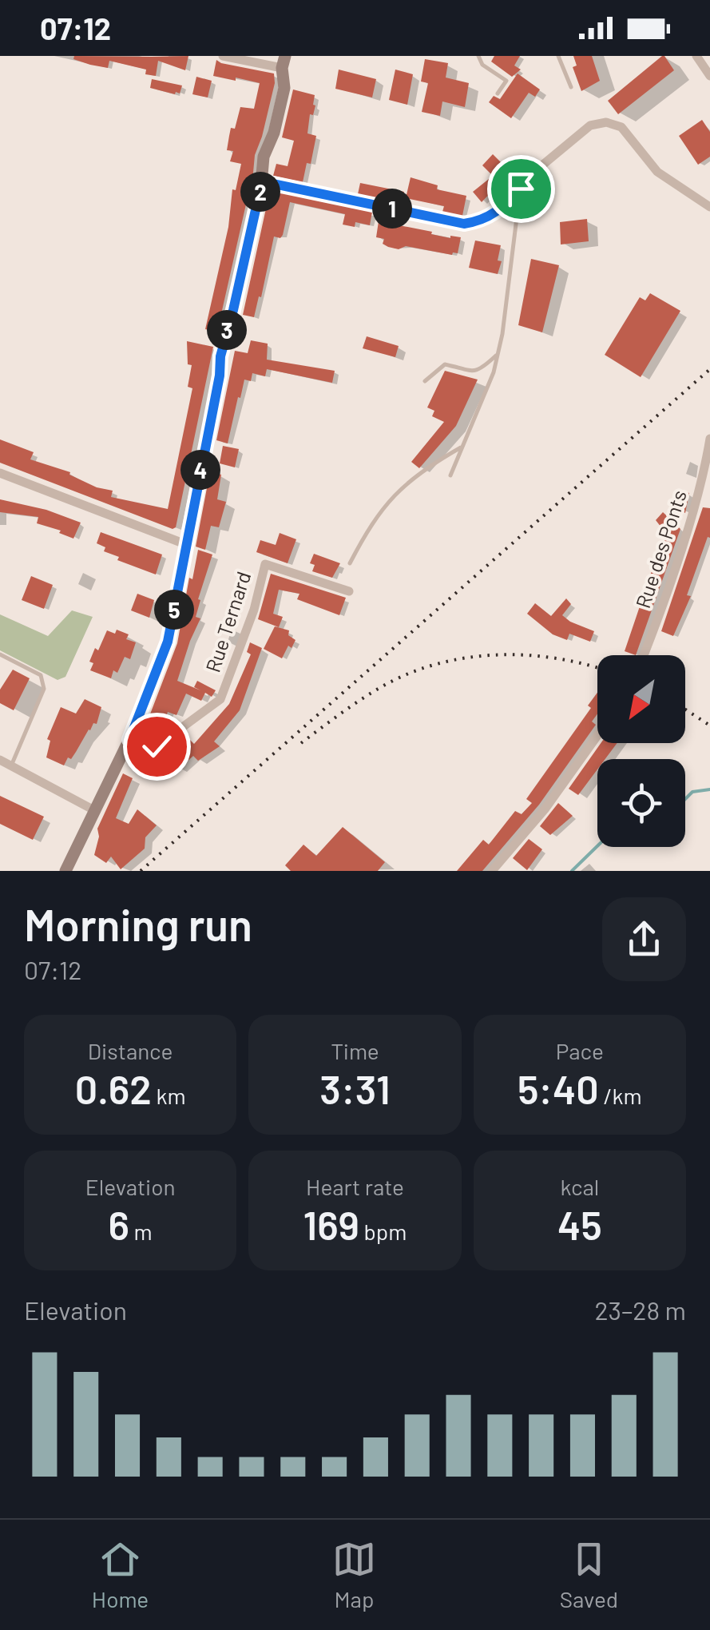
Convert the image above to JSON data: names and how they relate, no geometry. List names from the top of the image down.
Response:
{
  "streets": {
    "street": ["Rue des Ponts", "Rue Ternard"]
  },
  "north": "bottom left",
  "page": {
    "status": "07:12",
    "pins": [
      "2",
      "1",
      "3",
      "4",
      "5"
    ],
    "heading": ["Morning run", "07:12"],
    "stats": [
      ["Distance", "0.62 km"],
      ["Time", "3:31"],
      ["Pace", "5:40 /km"],
      ["Elevation", "6 m"],
      ["Heart rate", "169 bpm"],
      ["kcal", "45"]
    ],
    "chart": ["Elevation", "23–28 m"],
    "tabs": ["Home", "Map", "Saved"]
  }
}
